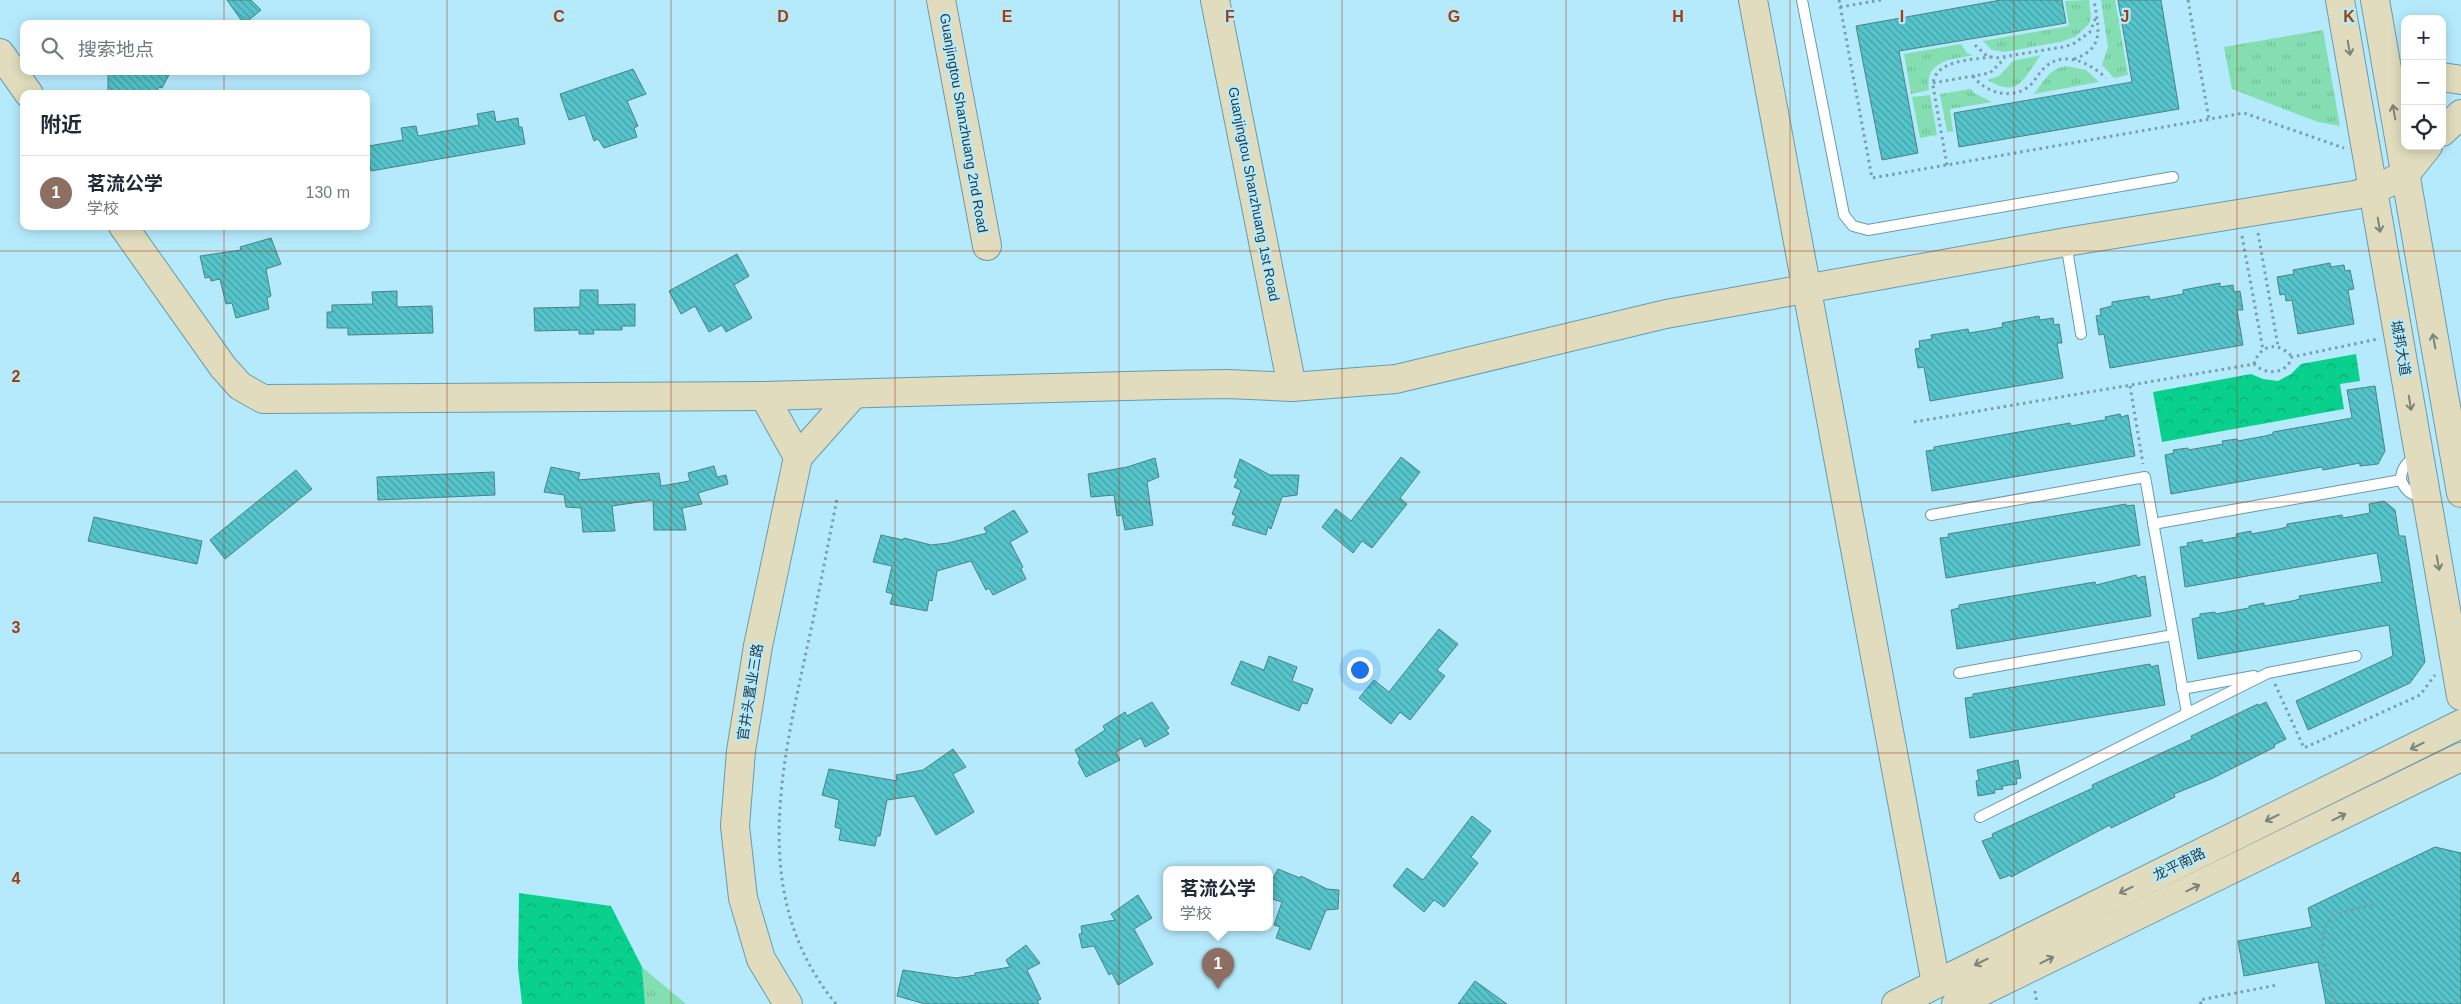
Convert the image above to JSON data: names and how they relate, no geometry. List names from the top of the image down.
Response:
{
  "streets": {
    "street": [
      "Guanjingtou Shanzhuang 2nd Road",
      "Guanjingtou Shanzhuang 1st Road",
      "城邦大道",
      "官井头置业三路",
      "龙平南路"
    ]
  },
  "page": {
    "map_buttons": ["+", "−"],
    "search": "搜索地点",
    "heading": "附近",
    "list": [
      {
        "mark": "1",
        "name": "茗流公学",
        "note": "学校",
        "value": "130 m"
      }
    ],
    "popup": ["茗流公学", "学校"],
    "pins": "1"
  },
  "grid": {
    "columns": [
      "C",
      "D",
      "E",
      "F",
      "G",
      "H",
      "I",
      "J",
      "K"
    ],
    "rows": ["2", "3", "4"]
  }
}
